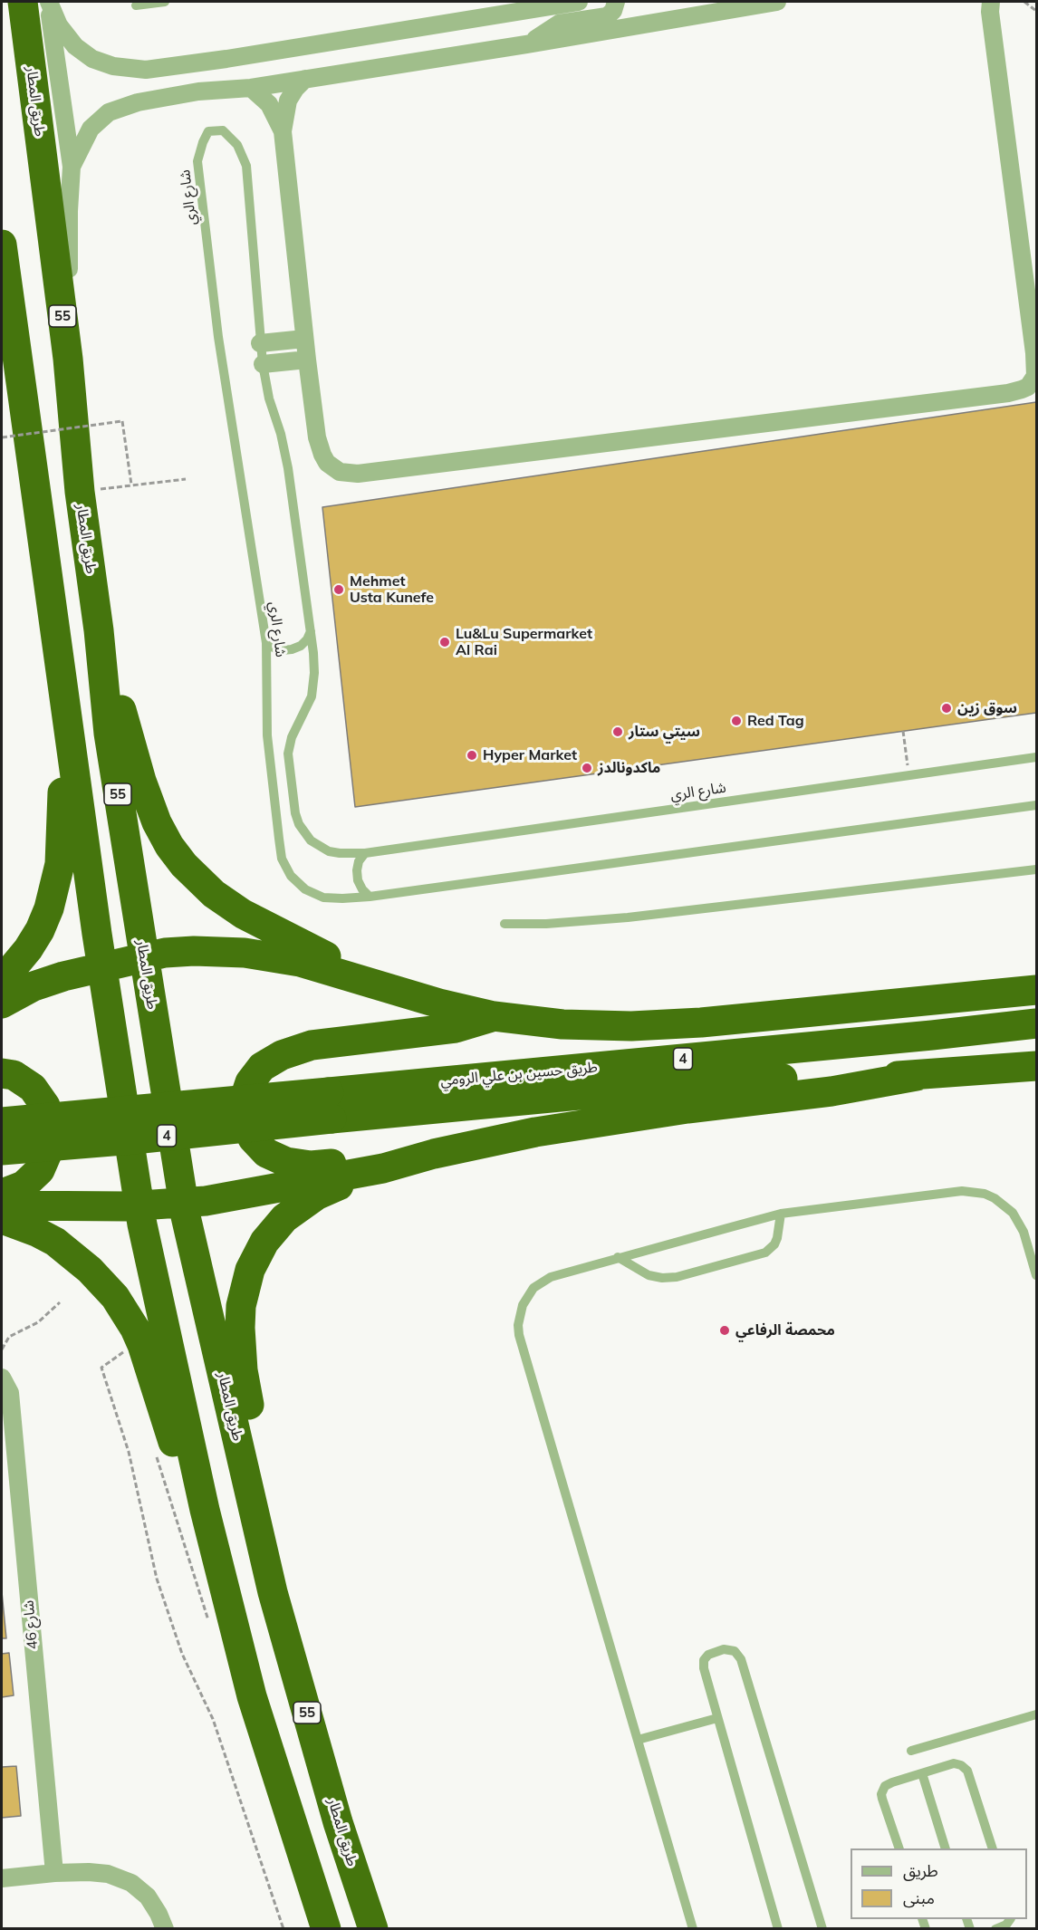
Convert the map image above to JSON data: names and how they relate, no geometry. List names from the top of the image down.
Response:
{
  "streets": {
    "highway": [
      "طريق المطار",
      "55",
      "4",
      "طريق حسين بن علي الرومي"
    ],
    "street": ["شارع 46"],
    "lane": ["شارع الري"]
  },
  "places": [
    "Mehmet Usta Kunefe",
    "Lu&Lu Supermarket Al Rai",
    "سوق زين",
    "Red Tag",
    "سيتي ستار",
    "Hyper Market",
    "ماكدونالدز",
    "محمصة الرفاعي"
  ],
  "legend": ["طريق", "مبنى"]
}
